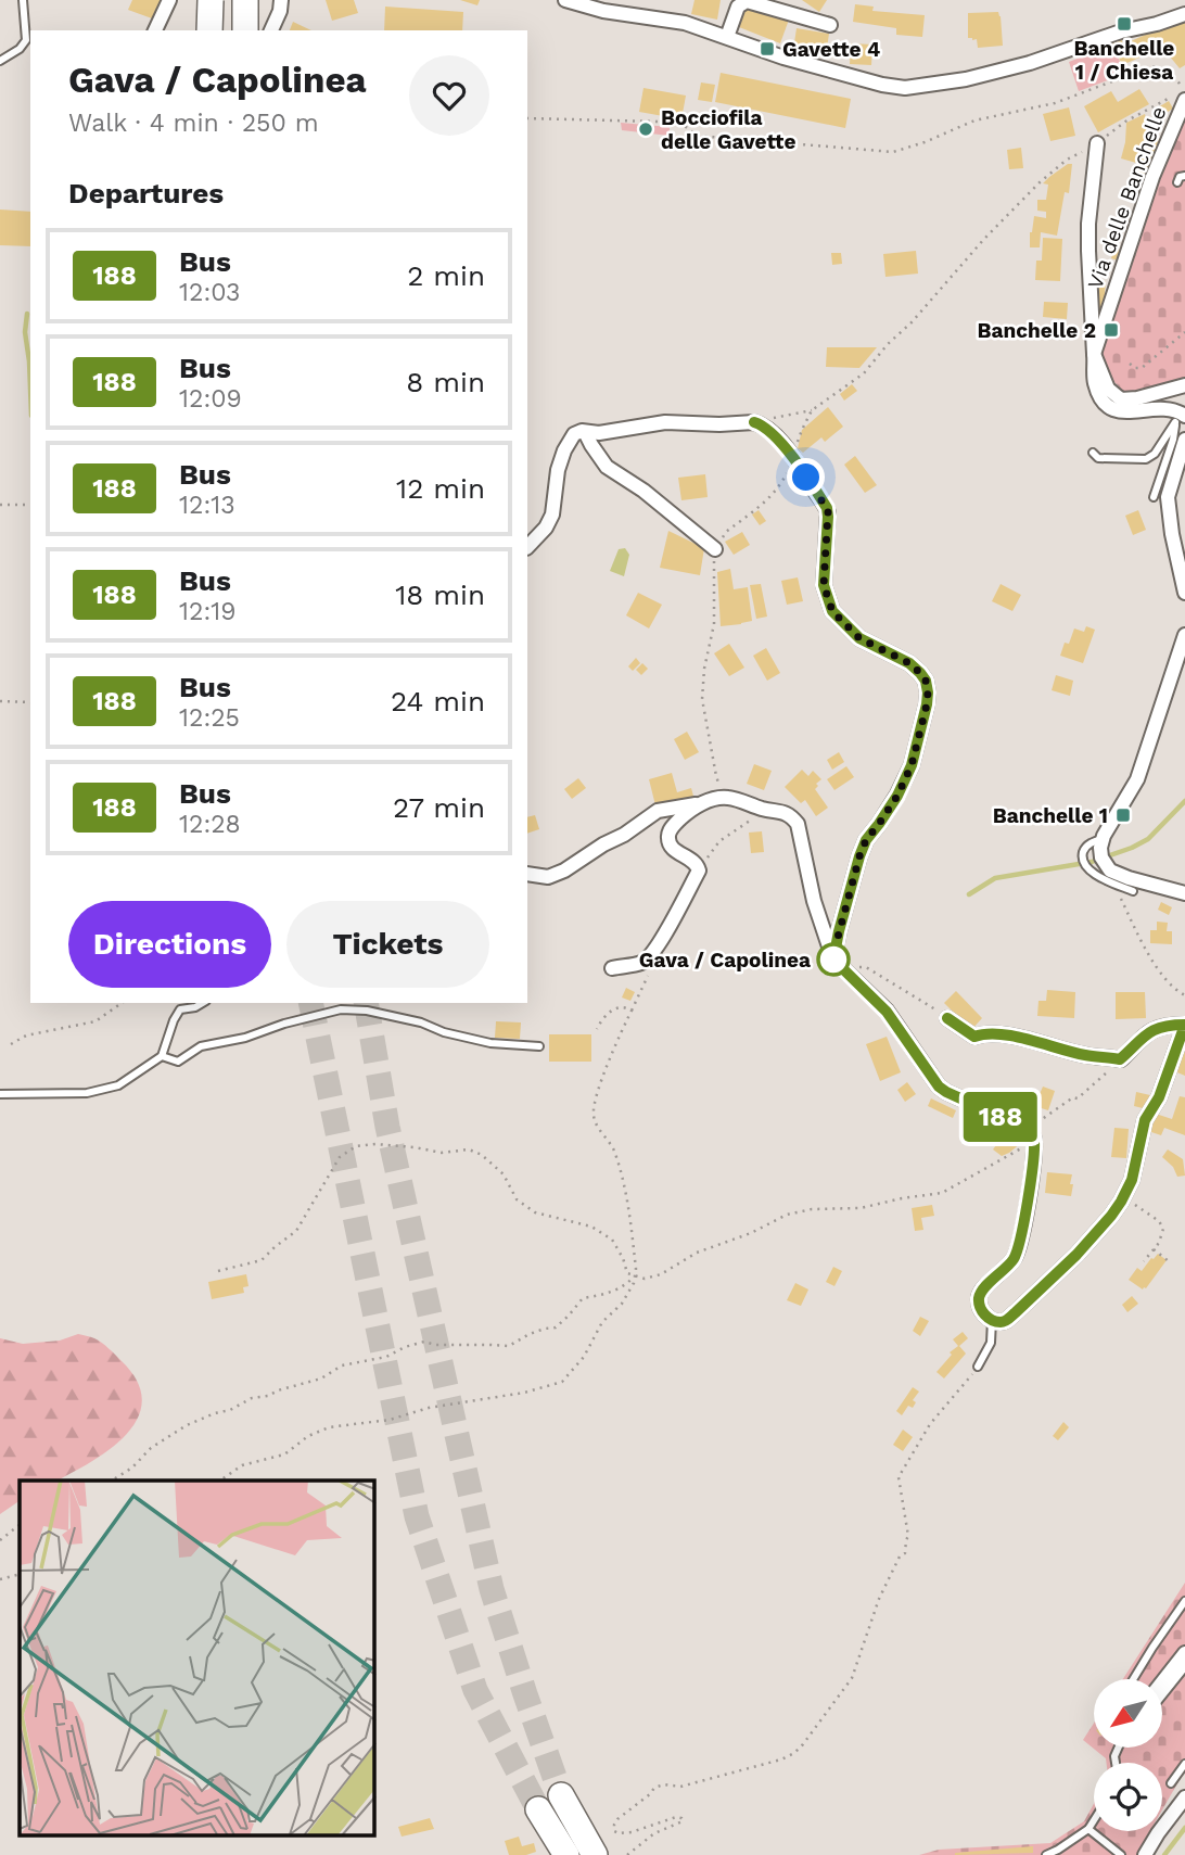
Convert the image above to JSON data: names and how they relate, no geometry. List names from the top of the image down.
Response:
{
  "streets": {
    "street": ["Via delle Banchelle"]
  },
  "places": {
    "transit": [
      "Banchelle 1 / Chiesa",
      "Gavette 4",
      "Banchelle 2",
      "Banchelle 1"
    ],
    "other": ["Bocciofila delle Gavette", "Gava / Capolinea"]
  },
  "lines": ["bus line 188"],
  "north": "bottom left",
  "page": {
    "on_map": "188",
    "heading": [
      ["Gava / Capolinea", "Walk · 4 min · 250 m"],
      "Departures"
    ],
    "list": [
      {
        "mark": "188",
        "name": "Bus",
        "note": "12:03",
        "value": "2 min"
      },
      {
        "mark": "188",
        "name": "Bus",
        "note": "12:09",
        "value": "8 min"
      },
      {
        "mark": "188",
        "name": "Bus",
        "note": "12:13",
        "value": "12 min"
      },
      {
        "mark": "188",
        "name": "Bus",
        "note": "12:19",
        "value": "18 min"
      },
      {
        "mark": "188",
        "name": "Bus",
        "note": "12:25",
        "value": "24 min"
      },
      {
        "mark": "188",
        "name": "Bus",
        "note": "12:28",
        "value": "27 min"
      }
    ],
    "buttons": ["Directions", "Tickets"]
  }
}
